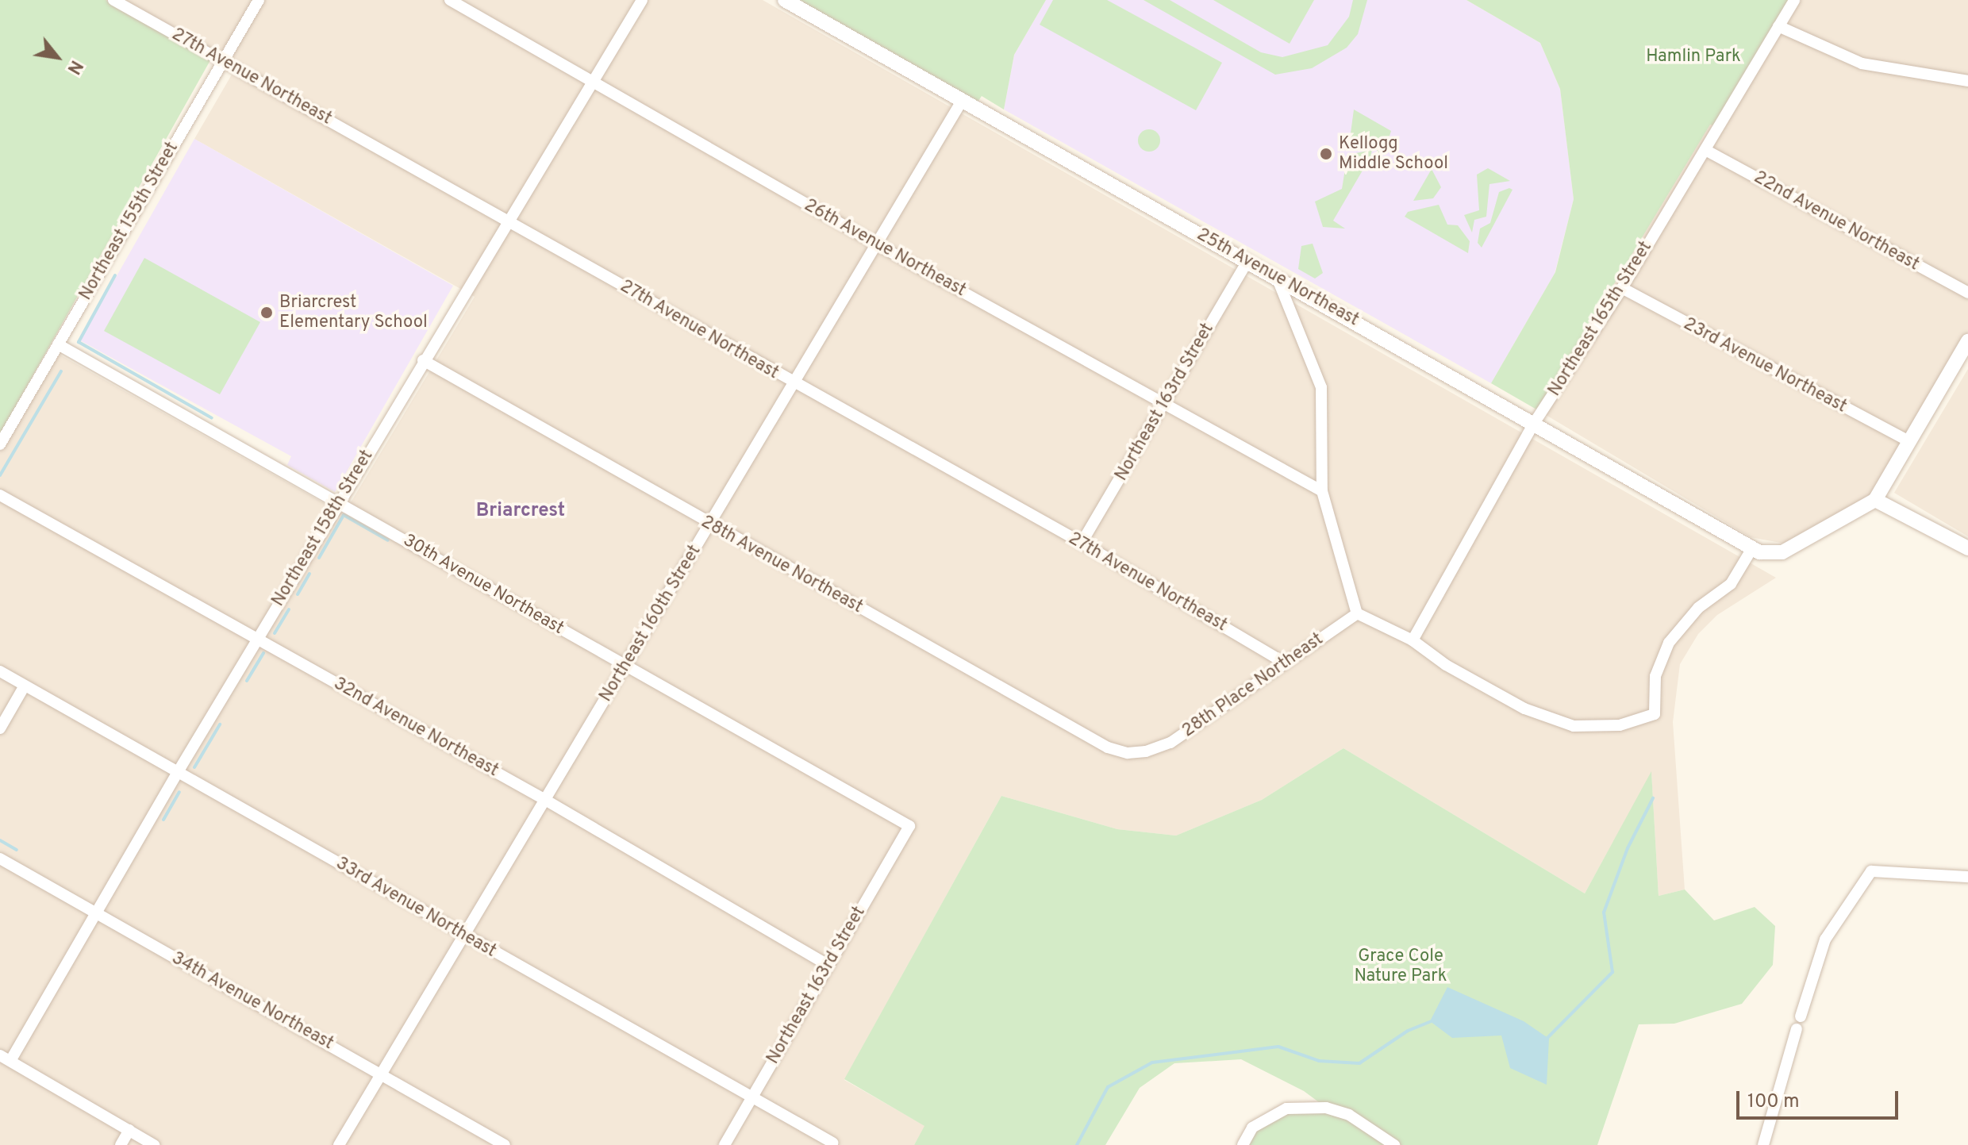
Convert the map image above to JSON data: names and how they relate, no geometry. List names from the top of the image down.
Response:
{
  "streets": {
    "street": [
      "27th Avenue Northeast",
      "Northeast 155th Street",
      "22nd Avenue Northeast",
      "26th Avenue Northeast",
      "25th Avenue Northeast",
      "Northeast 165th Street",
      "23rd Avenue Northeast",
      "Northeast 163rd Street",
      "Northeast 158th Street",
      "28th Avenue Northeast",
      "30th Avenue Northeast",
      "Northeast 160th Street",
      "28th Place Northeast",
      "32nd Avenue Northeast",
      "33rd Avenue Northeast",
      "34th Avenue Northeast"
    ]
  },
  "crossings": [
    ["27th Avenue Northeast", "Northeast 155th Street"],
    ["27th Avenue Northeast", "Northeast 163rd Street"],
    ["27th Avenue Northeast", "Northeast 158th Street"],
    ["27th Avenue Northeast", "Northeast 160th Street"],
    ["27th Avenue Northeast", "28th Place Northeast"],
    ["Northeast 155th Street", "30th Avenue Northeast"],
    ["22nd Avenue Northeast", "Northeast 165th Street"],
    ["26th Avenue Northeast", "Northeast 163rd Street"],
    ["26th Avenue Northeast", "Northeast 158th Street"],
    ["26th Avenue Northeast", "Northeast 160th Street"],
    ["25th Avenue Northeast", "Northeast 165th Street"],
    ["25th Avenue Northeast", "Northeast 163rd Street"],
    ["25th Avenue Northeast", "Northeast 160th Street"],
    ["Northeast 165th Street", "23rd Avenue Northeast"],
    ["Northeast 163rd Street", "30th Avenue Northeast"],
    ["Northeast 163rd Street", "32nd Avenue Northeast"],
    ["Northeast 163rd Street", "33rd Avenue Northeast"],
    ["Northeast 158th Street", "28th Avenue Northeast"],
    ["Northeast 158th Street", "30th Avenue Northeast"],
    ["Northeast 158th Street", "32nd Avenue Northeast"],
    ["Northeast 158th Street", "33rd Avenue Northeast"],
    ["Northeast 158th Street", "34th Avenue Northeast"],
    ["28th Avenue Northeast", "Northeast 160th Street"],
    ["28th Avenue Northeast", "28th Place Northeast"],
    ["30th Avenue Northeast", "Northeast 160th Street"],
    ["Northeast 160th Street", "32nd Avenue Northeast"],
    ["Northeast 160th Street", "33rd Avenue Northeast"],
    ["Northeast 160th Street", "34th Avenue Northeast"]
  ],
  "districts": ["Briarcrest"],
  "parks": ["Hamlin Park", "Grace Cole Nature Park"],
  "places": ["Kellogg Middle School", "Briarcrest Elementary School"],
  "scale_bar": "100 m",
  "north": "bottom right"
}
